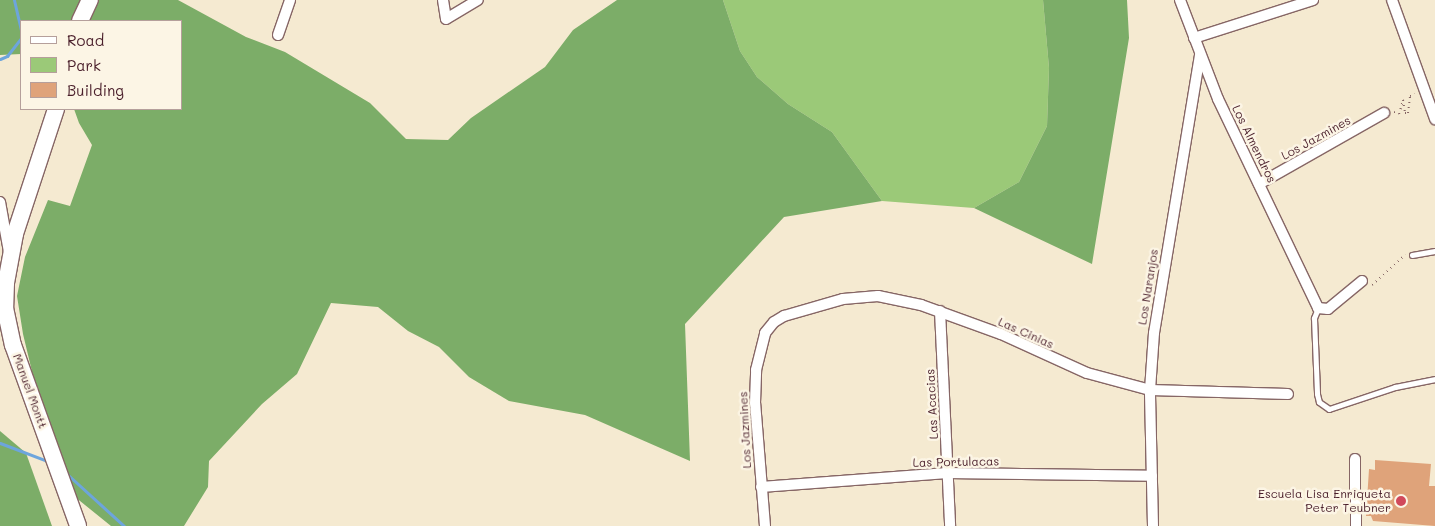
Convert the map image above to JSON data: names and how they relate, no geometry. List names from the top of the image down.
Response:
{
  "streets": {
    "main road": ["Manuel Montt"],
    "street": [
      "Los Jazmines",
      "Los Almendros",
      "Los Naranjos",
      "Las Cinias",
      "Las Acacias",
      "Las Portulacas"
    ]
  },
  "crossings": [
    ["Los Jazmines", "Los Almendros"],
    ["Los Jazmines", "Las Cinias"],
    ["Los Jazmines", "Las Portulacas"],
    ["Los Almendros", "Los Naranjos"],
    ["Los Naranjos", "Las Cinias"],
    ["Los Naranjos", "Las Portulacas"],
    ["Las Cinias", "Las Acacias"],
    ["Las Acacias", "Las Portulacas"]
  ],
  "places": ["Escuela Lisa Enriqueta Peter Teubner"],
  "legend": ["Road", "Park", "Building"]
}
